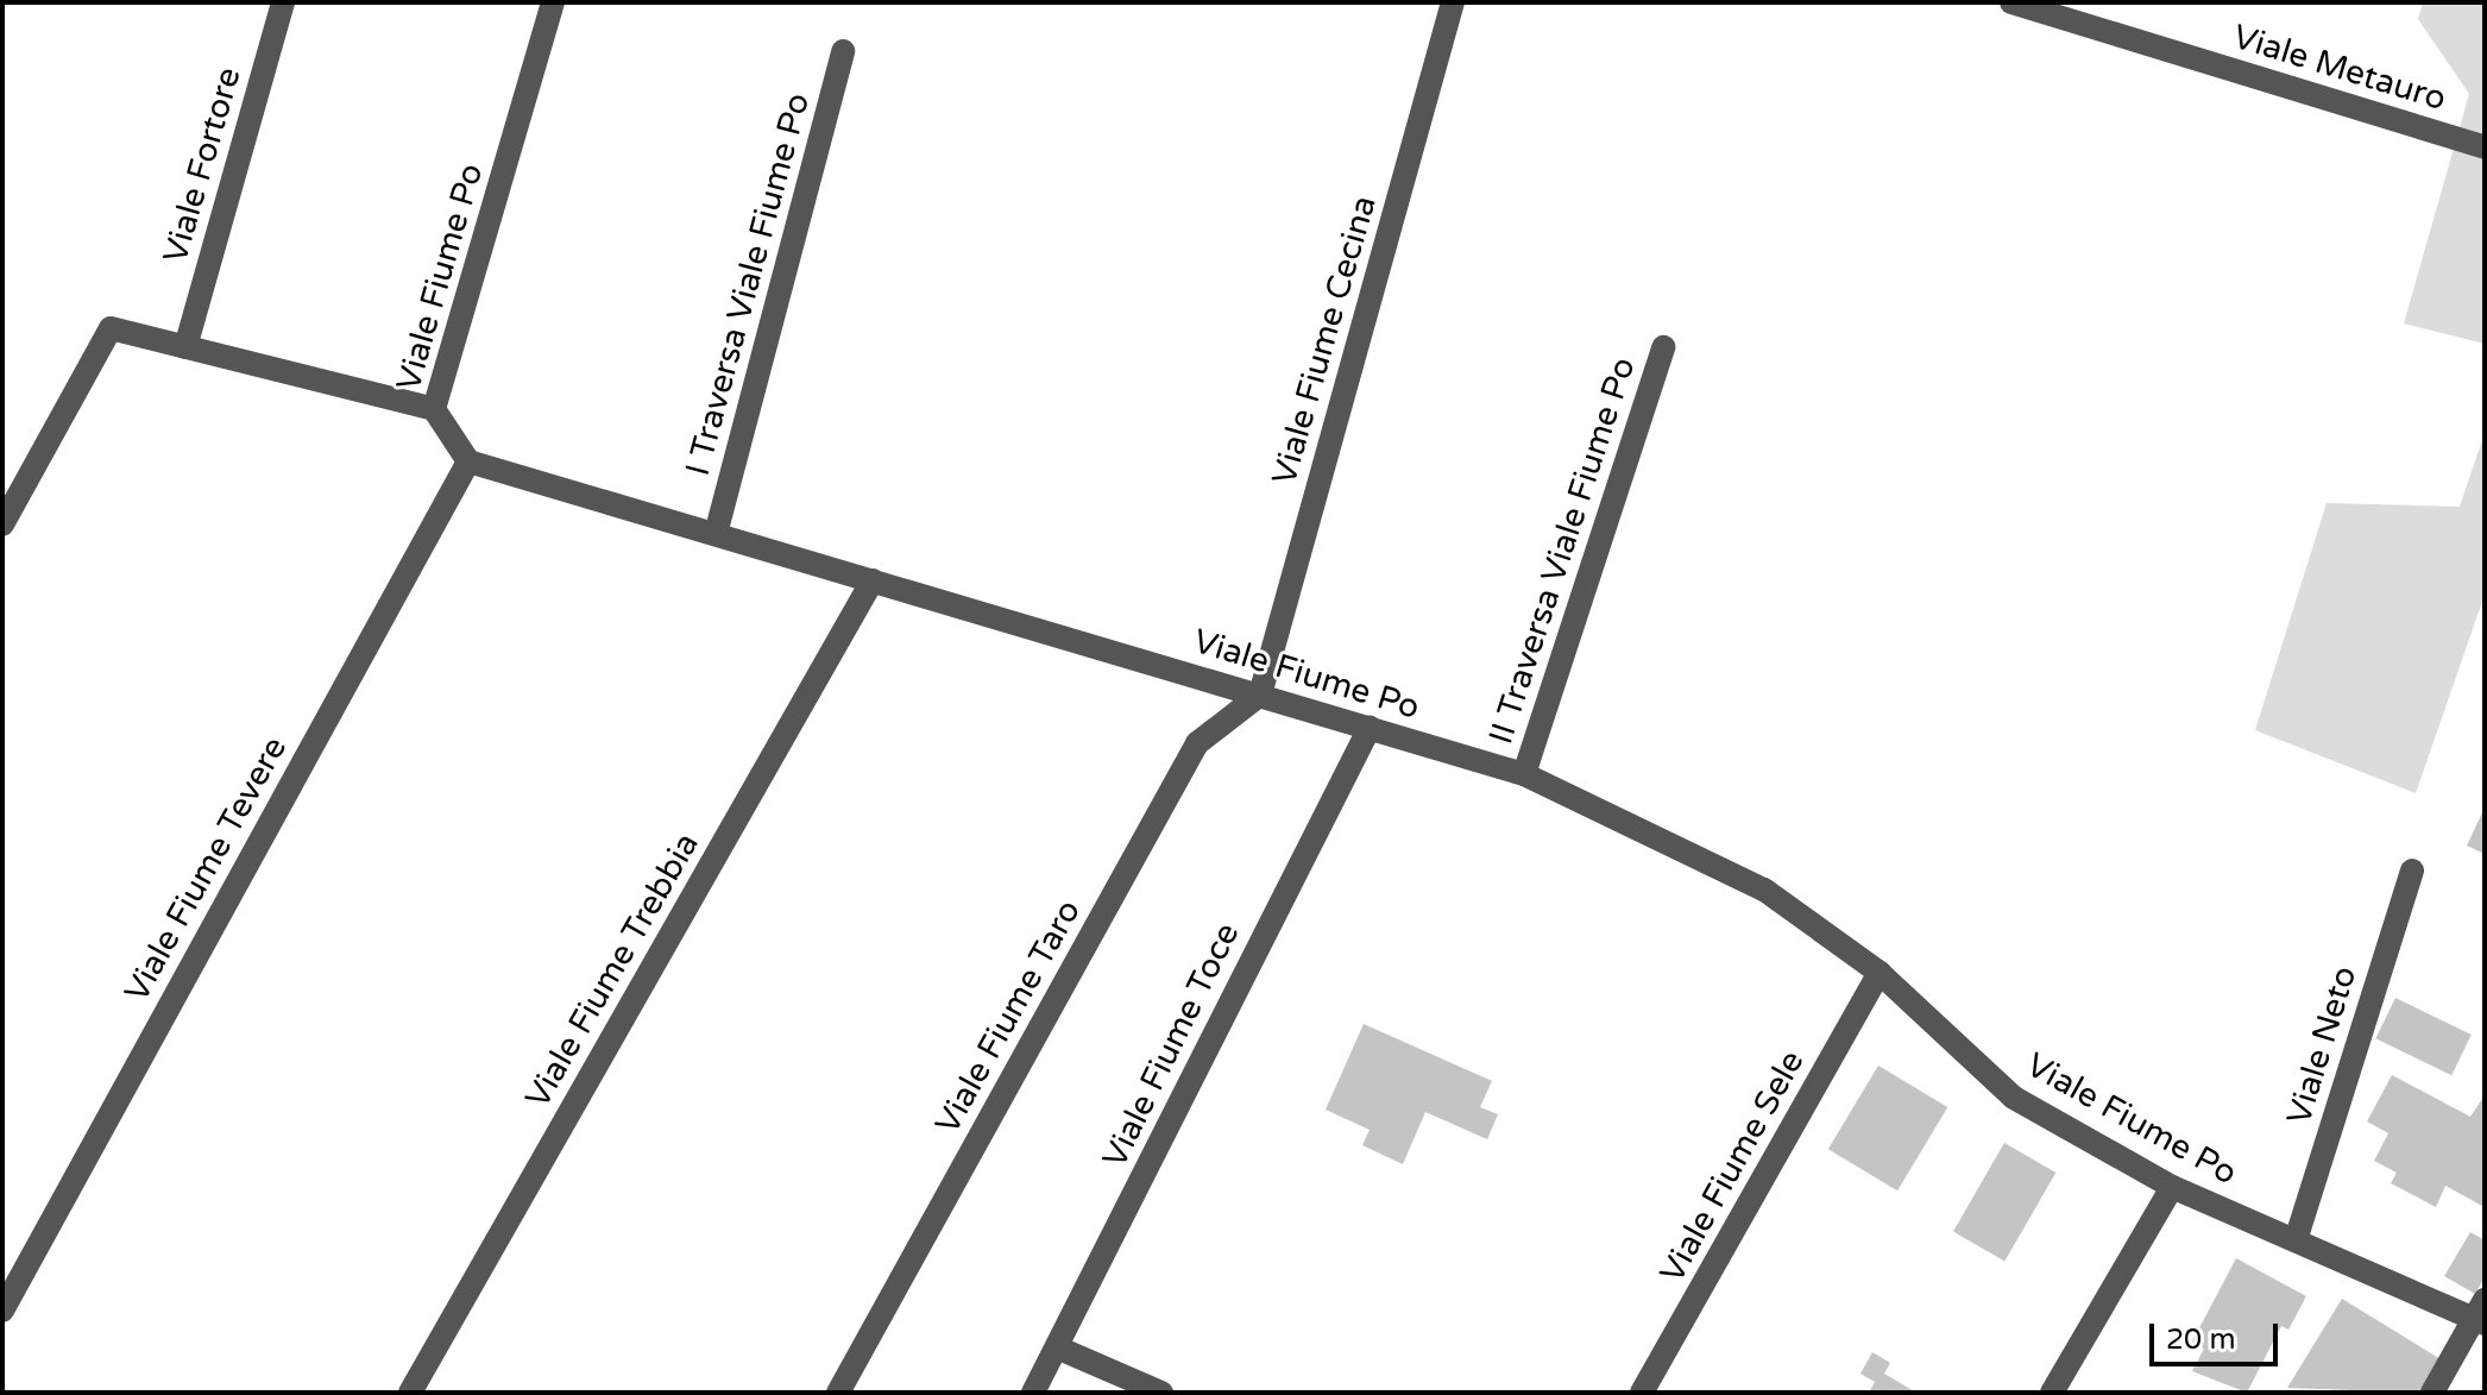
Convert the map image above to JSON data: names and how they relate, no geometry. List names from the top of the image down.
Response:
{
  "streets": {
    "street": [
      "Viale Metauro",
      "Viale Fortore",
      "Viale Fiume Po",
      "I Traversa Viale Fiume Po",
      "Viale Fiume Cecina",
      "II Traversa Viale Fiume Po",
      "Viale Fiume Tevere",
      "Viale Fiume Trebbia",
      "Viale Fiume Taro",
      "Viale Fiume Toce",
      "Viale Neto",
      "Viale Fiume Sele"
    ]
  },
  "crossings": [
    ["Viale Fiume Po", "I Traversa Viale Fiume Po"],
    ["Viale Fiume Po", "Viale Fiume Cecina"],
    ["Viale Fiume Po", "II Traversa Viale Fiume Po"],
    ["Viale Fiume Po", "Viale Fiume Tevere"],
    ["Viale Fiume Po", "Viale Fiume Trebbia"],
    ["Viale Fiume Po", "Viale Fiume Taro"],
    ["Viale Fiume Po", "Viale Fiume Toce"],
    ["Viale Fiume Po", "Viale Neto"],
    ["Viale Fiume Po", "Viale Fiume Sele"],
    ["Viale Fiume Cecina", "Viale Fiume Taro"]
  ],
  "scale_bar": "20 m"
}
